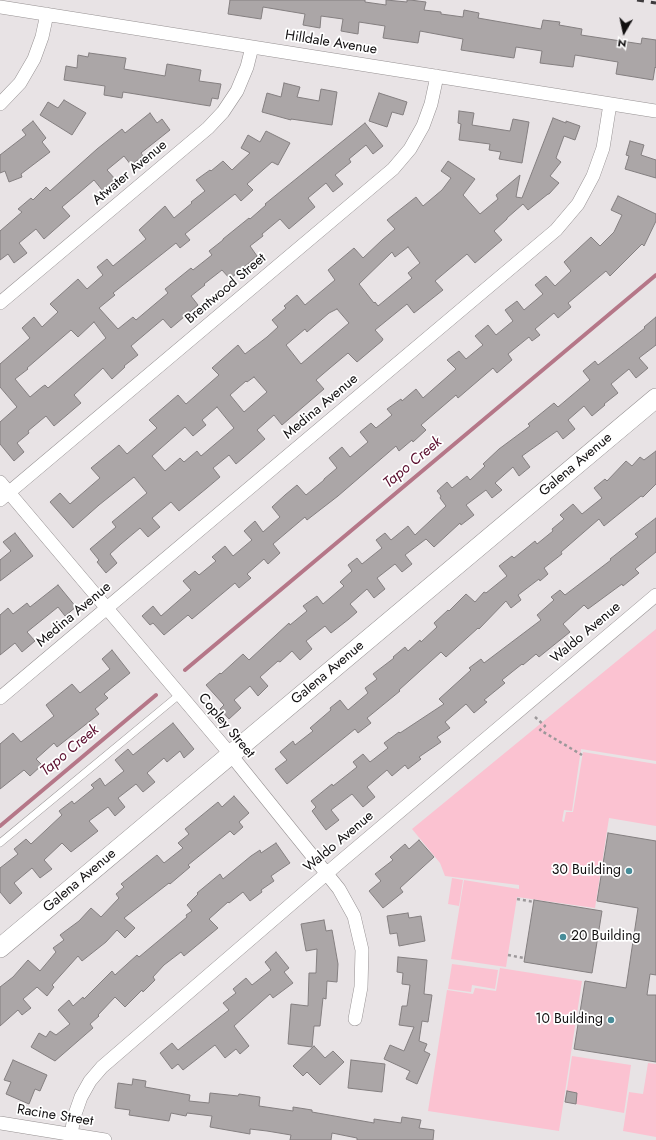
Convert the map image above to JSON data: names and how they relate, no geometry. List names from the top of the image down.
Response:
{
  "streets": {
    "street": [
      "Hilldale Avenue",
      "Atwater Avenue",
      "Brentwood Street",
      "Medina Avenue",
      "Galena Avenue",
      "Waldo Avenue",
      "Copley Street",
      "Racine Street"
    ]
  },
  "crossings": [
    ["Hilldale Avenue", "Atwater Avenue"],
    ["Hilldale Avenue", "Brentwood Street"],
    ["Hilldale Avenue", "Medina Avenue"],
    ["Brentwood Street", "Copley Street"],
    ["Medina Avenue", "Copley Street"],
    ["Galena Avenue", "Copley Street"],
    ["Waldo Avenue", "Copley Street"],
    ["Waldo Avenue", "Racine Street"]
  ],
  "water": ["Tapo Creek"],
  "places": ["30 Building", "20 Building", "10 Building"],
  "north": "bottom"
}
